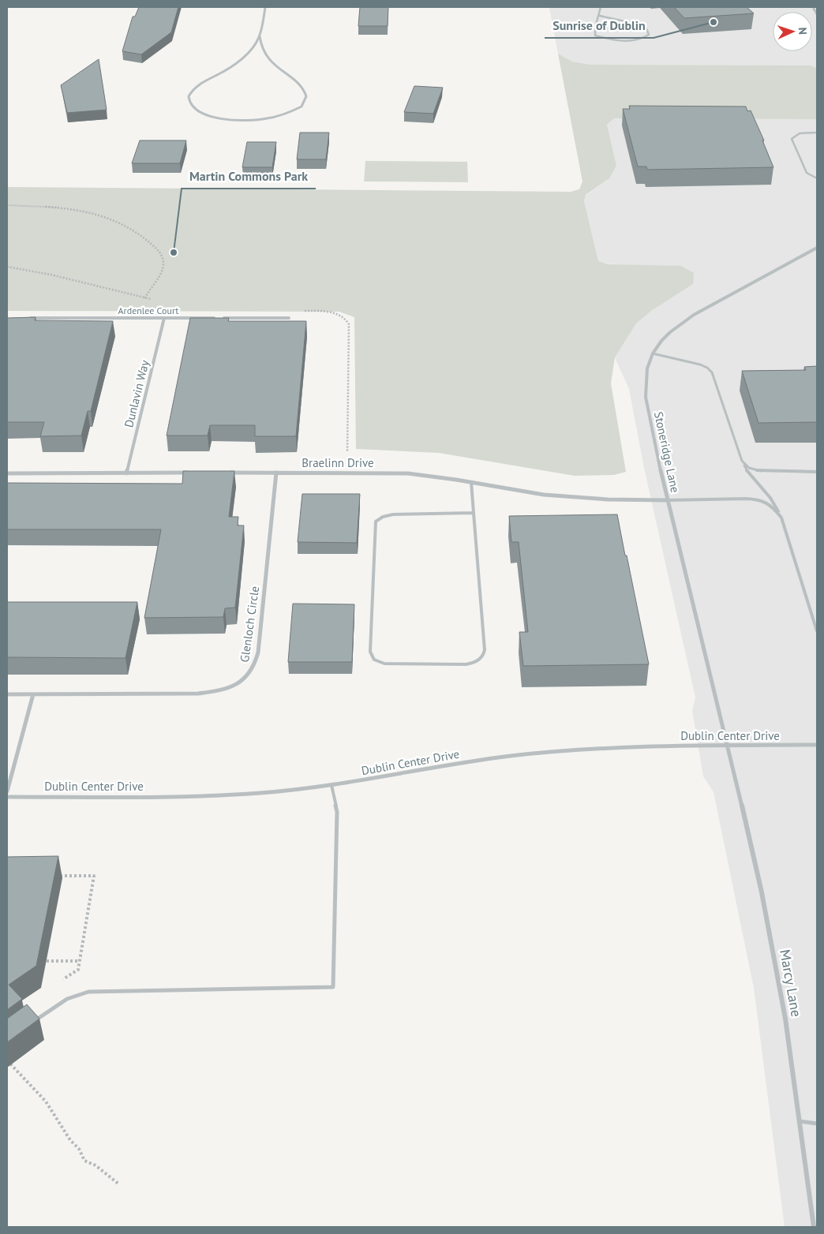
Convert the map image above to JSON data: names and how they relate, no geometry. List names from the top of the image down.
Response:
{
  "streets": {
    "street": [
      "Ardenlee Court",
      "Dunlavin Way",
      "Stoneridge Lane",
      "Braelinn Drive",
      "Glenloch Circle",
      "Dublin Center Drive",
      "Marcy Lane"
    ]
  },
  "crossings": [
    ["Ardenlee Court", "Dunlavin Way"],
    ["Stoneridge Lane", "Braelinn Drive"],
    ["Stoneridge Lane", "Dublin Center Drive"],
    ["Stoneridge Lane", "Marcy Lane"],
    ["Braelinn Drive", "Glenloch Circle"],
    ["Dublin Center Drive", "Marcy Lane"]
  ],
  "places": ["Sunrise of Dublin", "Martin Commons Park"],
  "north": "right"
}
